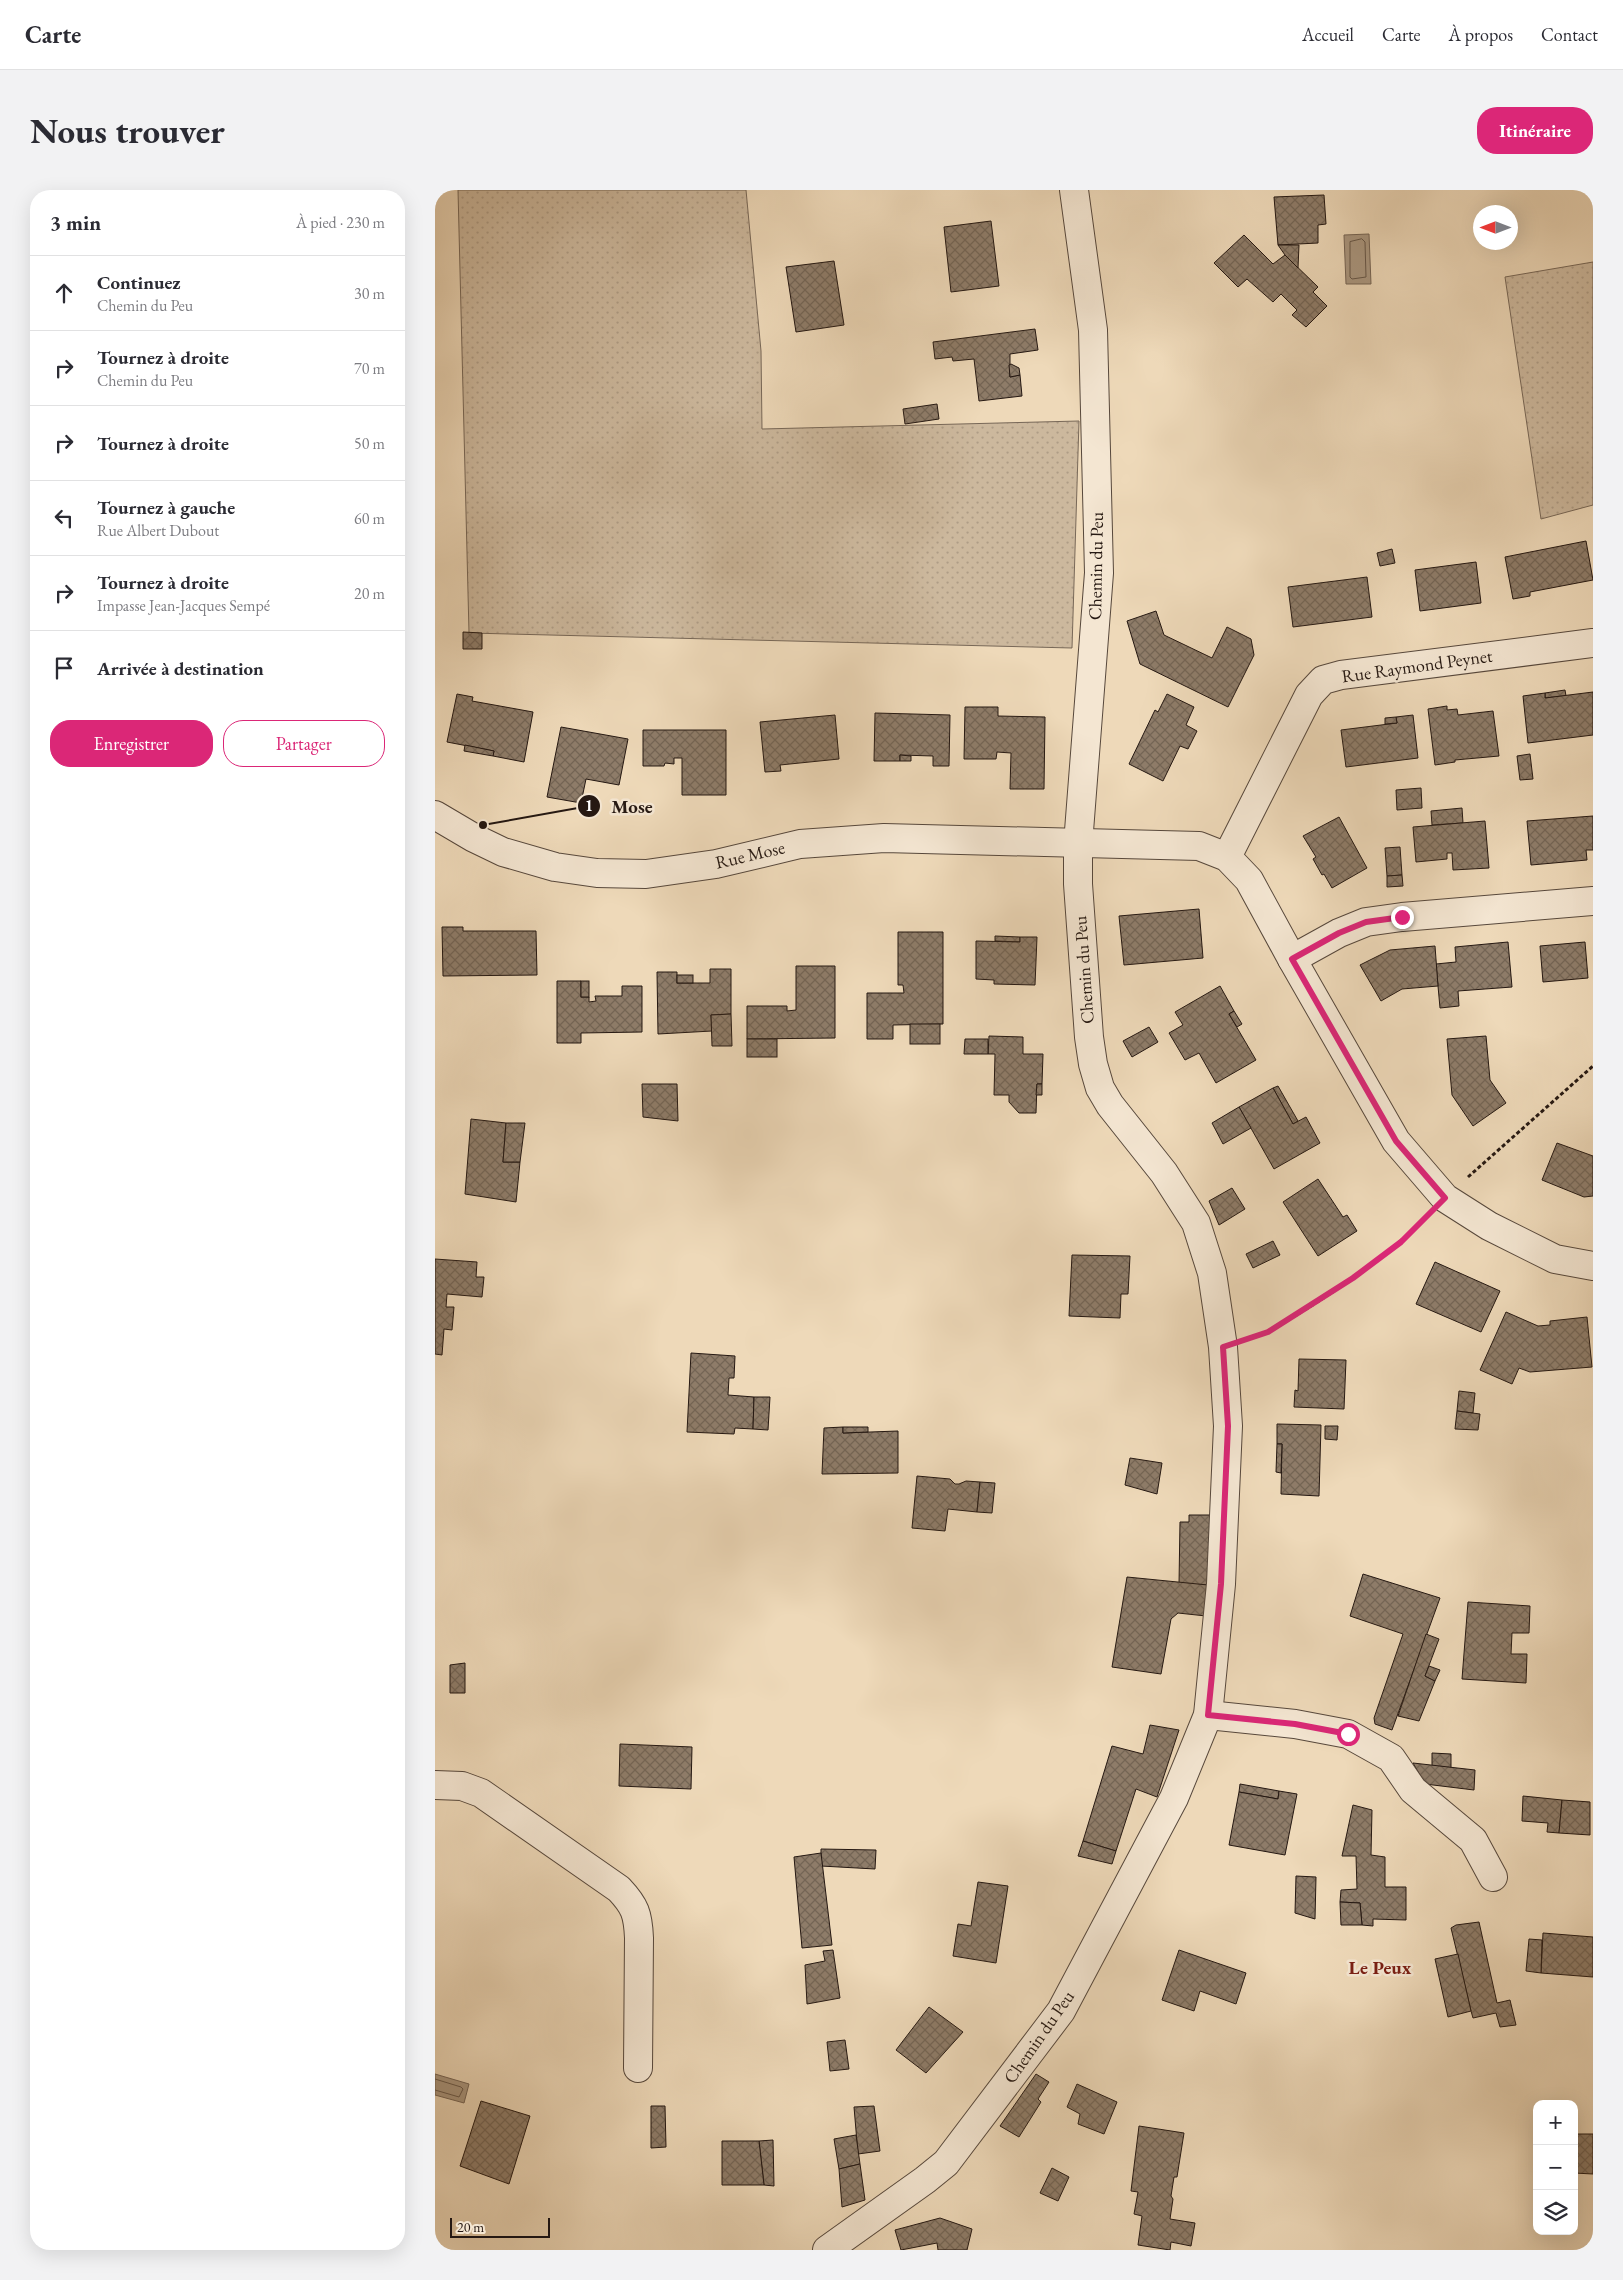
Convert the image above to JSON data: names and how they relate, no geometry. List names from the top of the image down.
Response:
{
  "streets": {
    "street": ["Chemin du Peu", "Rue Raymond Peynet", "Rue Mose"]
  },
  "crossings": [
    ["Chemin du Peu", "Rue Mose"],
    ["Rue Raymond Peynet", "Rue Mose"]
  ],
  "districts": ["Le Peux"],
  "places": ["Mose"],
  "scale_bar": "20 m",
  "north": "left",
  "page": {
    "header": "Carte",
    "nav": [
      "Accueil",
      "Carte",
      "À propos",
      "Contact"
    ],
    "buttons": [
      "Itinéraire",
      ["Enregistrer", "Partager"]
    ],
    "title": "Nous trouver",
    "heading": ["3 min", "À pied · 230 m"],
    "list": [
      ["Continuez", "Chemin du Peu", "30 m"],
      ["Tournez à droite", "Chemin du Peu", "70 m"],
      ["Tournez à droite", "50 m"],
      ["Tournez à gauche", "Rue Albert Dubout", "60 m"],
      ["Tournez à droite", "Impasse Jean-Jacques Sempé", "20 m"],
      "Arrivée à destination"
    ],
    "map_buttons": ["+", "−"],
    "scale": "20 m"
  }
}
